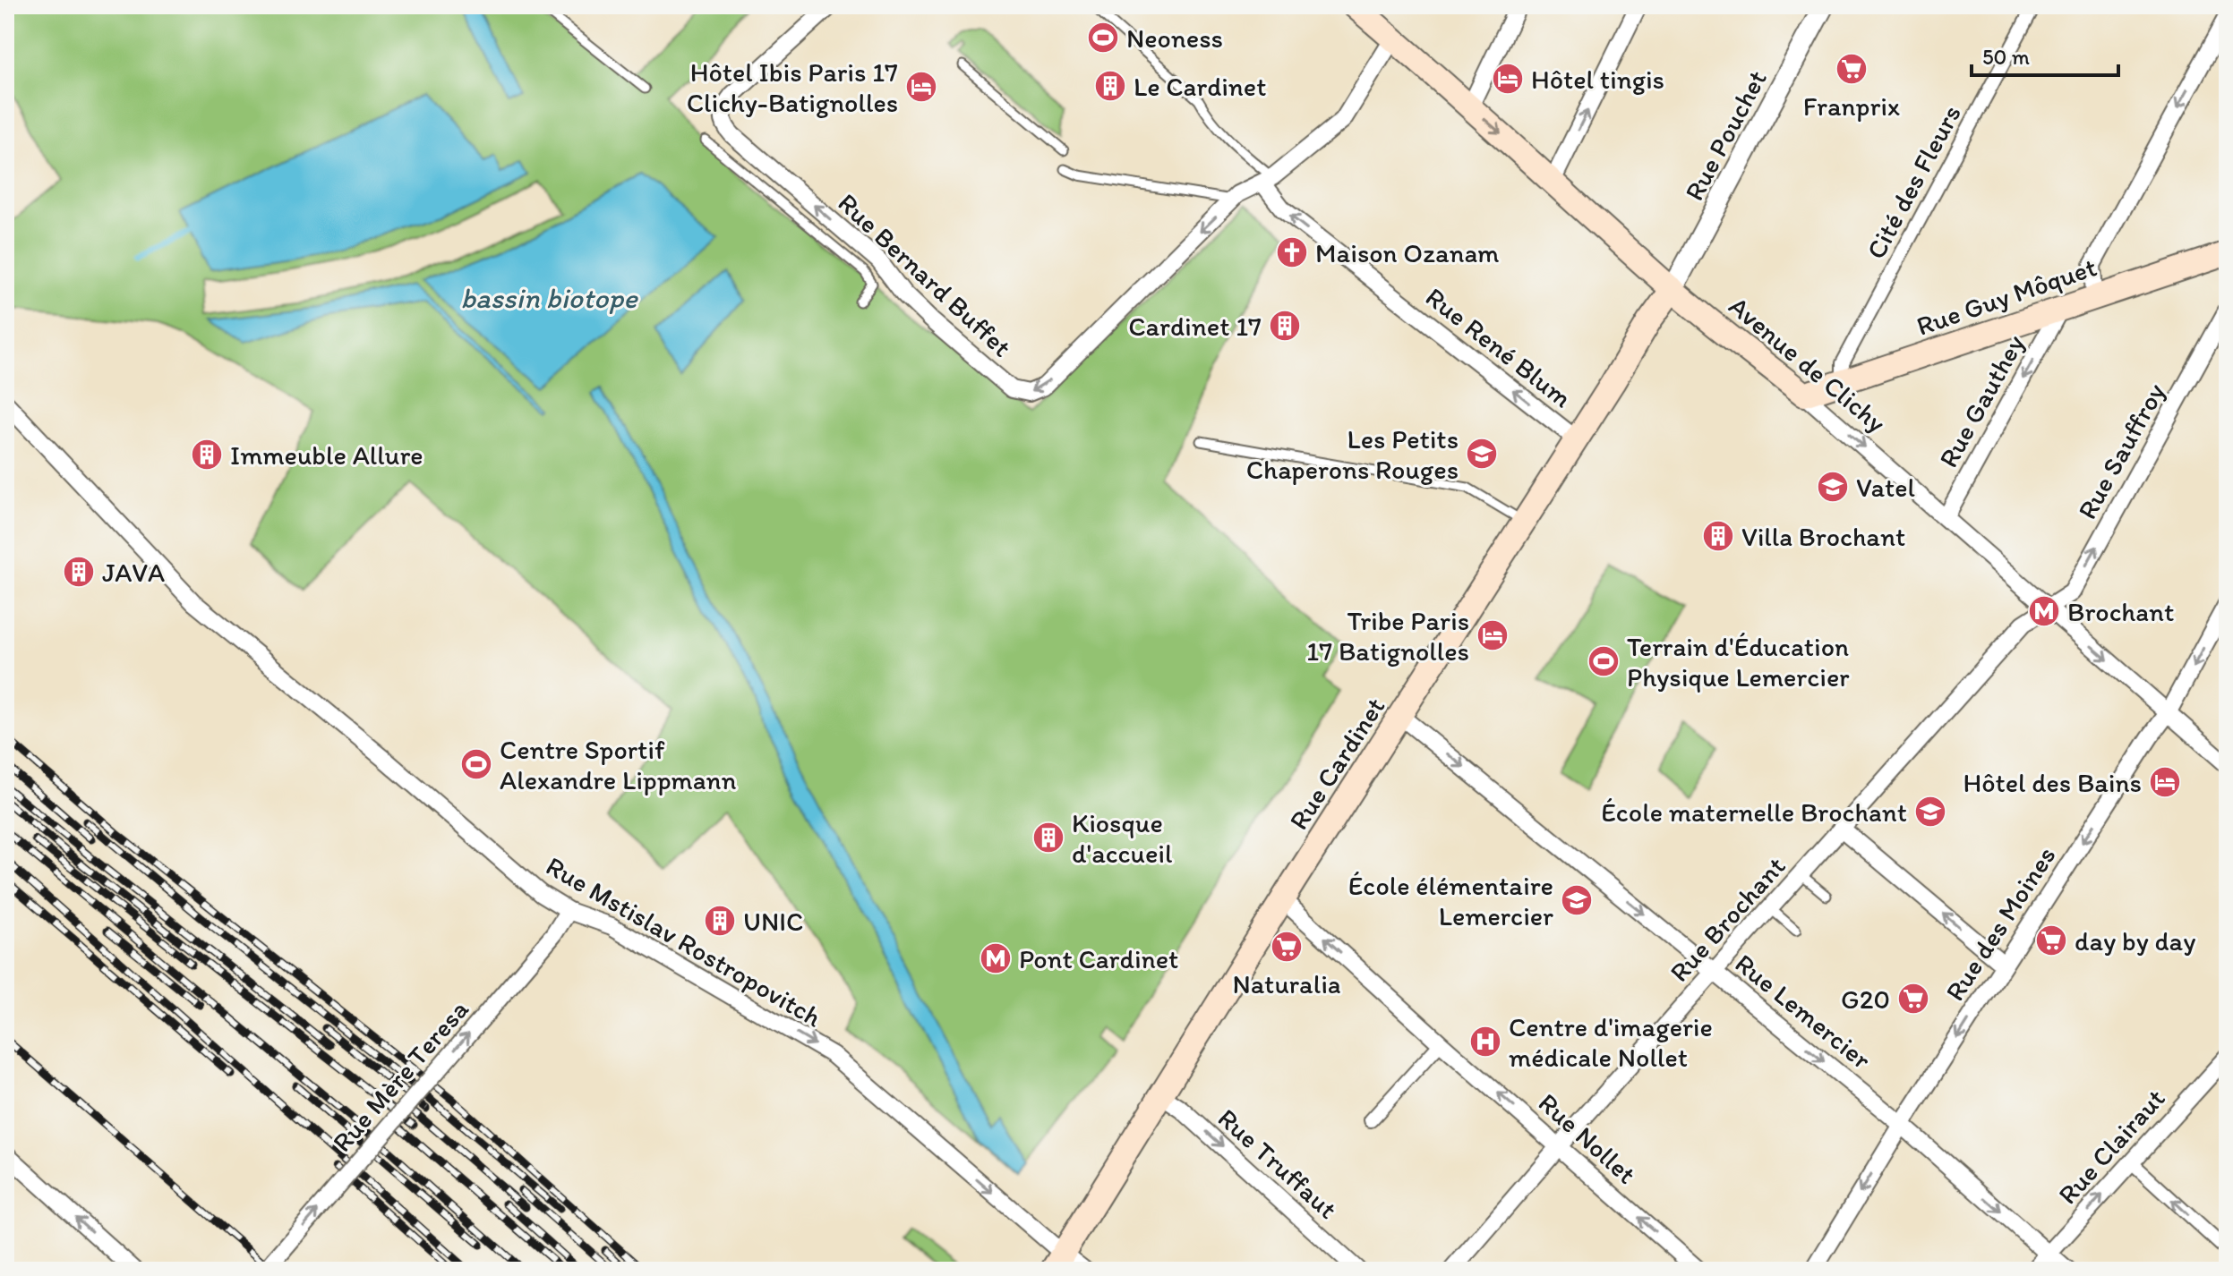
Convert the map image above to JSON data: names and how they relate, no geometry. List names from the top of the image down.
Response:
{
  "streets": {
    "main road": ["Rue Guy Môquet", "Avenue de Clichy", "Rue Cardinet"],
    "street": [
      "Rue Pouchet",
      "Cité des Fleurs",
      "Rue Bernard Buffet",
      "Rue René Blum",
      "Rue Gauthey",
      "Rue Sauffroy",
      "Rue Brochant",
      "Rue des Moines",
      "Rue Mstislav Rostropovitch",
      "Rue Lemercier",
      "Rue Mère Teresa",
      "Rue Nollet",
      "Rue Clairaut",
      "Rue Truffaut"
    ]
  },
  "crossings": [
    ["Rue Pouchet", "Avenue de Clichy"],
    ["Rue Pouchet", "Rue Cardinet"],
    ["Cité des Fleurs", "Rue Guy Môquet"],
    ["Rue Bernard Buffet", "Rue René Blum"],
    ["Rue Bernard Buffet", "Avenue de Clichy"],
    ["Rue Guy Môquet", "Avenue de Clichy"],
    ["Rue Guy Môquet", "Rue Gauthey"],
    ["Rue René Blum", "Rue Cardinet"],
    ["Avenue de Clichy", "Rue Gauthey"],
    ["Avenue de Clichy", "Rue Sauffroy"],
    ["Avenue de Clichy", "Rue Cardinet"],
    ["Avenue de Clichy", "Rue Brochant"],
    ["Avenue de Clichy", "Rue des Moines"],
    ["Rue Sauffroy", "Rue Brochant"],
    ["Rue Cardinet", "Rue Mstislav Rostropovitch"],
    ["Rue Cardinet", "Rue Lemercier"],
    ["Rue Cardinet", "Rue Nollet"],
    ["Rue Cardinet", "Rue Truffaut"],
    ["Rue Brochant", "Rue Lemercier"],
    ["Rue Brochant", "Rue Nollet"],
    ["Rue des Moines", "Rue Lemercier"],
    ["Rue Mstislav Rostropovitch", "Rue Mère Teresa"],
    ["Rue Lemercier", "Rue Clairaut"]
  ],
  "one_way": [
    "Rue René Blum",
    "Avenue de Clichy",
    "Rue Gauthey",
    "Rue Sauffroy",
    "Rue des Moines",
    "Rue Mstislav Rostropovitch",
    "Rue Lemercier",
    "Rue Mère Teresa",
    "Rue Nollet",
    "Rue Clairaut",
    "Rue Truffaut"
  ],
  "water": ["bassin biotope"],
  "places": {
    "sports": ["Neoness", "Terrain d'Éducation Physique Lemercier", "Centre Sportif Alexandre Lippmann"],
    "supermarket": [
      "Franprix",
      "day by day",
      "Naturalia",
      "G20"
    ],
    "hotel": [
      "Hôtel tingis",
      "Hôtel Ibis Paris 17 Clichy-Batignolles",
      "Tribe Paris 17 Batignolles",
      "Hôtel des Bains"
    ],
    "building": [
      "Le Cardinet",
      "Cardinet 17",
      "Immeuble Allure",
      "Villa Brochant",
      "JAVA",
      "Kiosque d'accueil",
      "UNIC"
    ],
    "church": ["Maison Ozanam"],
    "school or university": [
      "Les Petits Chaperons Rouges",
      "Vatel",
      "École maternelle Brochant",
      "École élémentaire Lemercier"
    ],
    "metro station": ["Brochant", "Pont Cardinet"],
    "hospital": ["Centre d'imagerie médicale Nollet"]
  },
  "scale_bar": "50 m"
}
